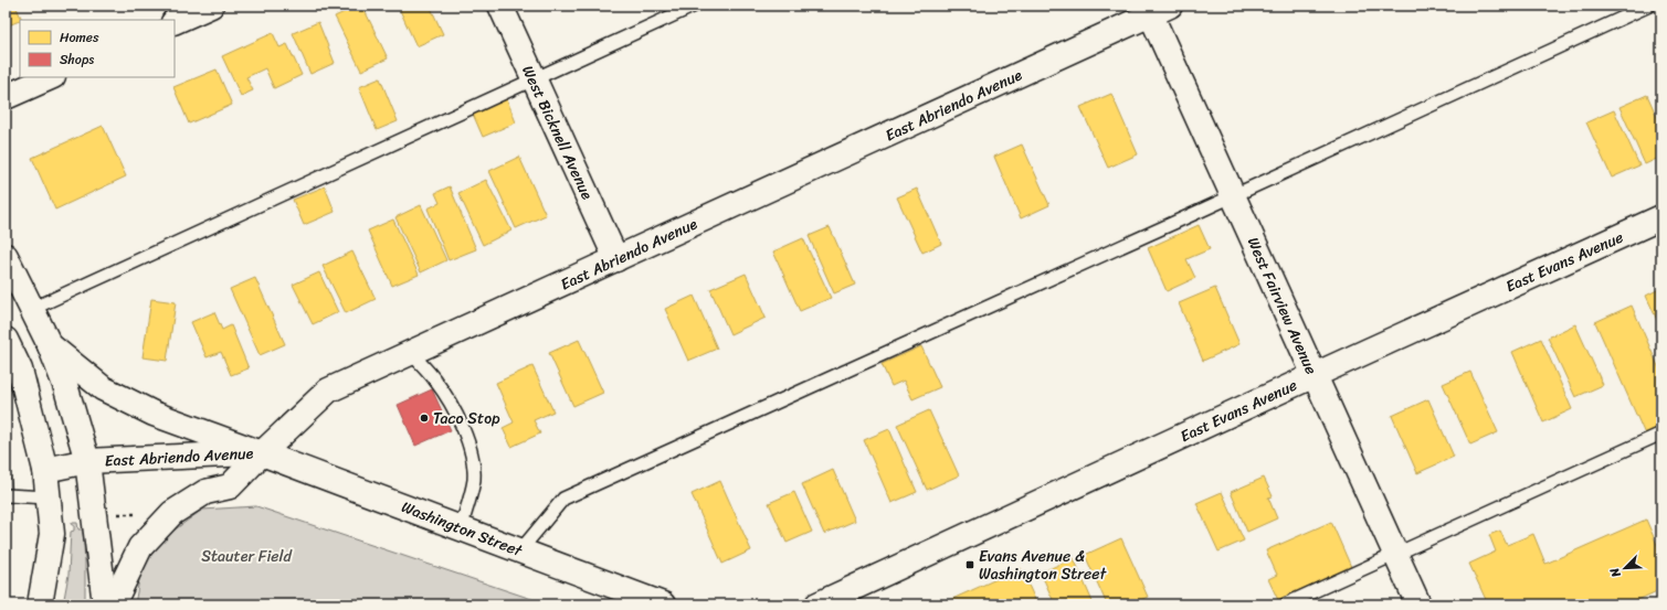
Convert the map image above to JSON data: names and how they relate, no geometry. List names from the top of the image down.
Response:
{
  "streets": {
    "street": [
      "East Abriendo Avenue",
      "West Bicknell Avenue",
      "East Evans Avenue",
      "West Fairview Avenue",
      "Washington Street"
    ]
  },
  "crossings": [
    ["East Abriendo Avenue", "West Bicknell Avenue"],
    ["East Abriendo Avenue", "West Fairview Avenue"],
    ["East Abriendo Avenue", "Washington Street"],
    ["East Evans Avenue", "West Fairview Avenue"]
  ],
  "parks": ["Stauter Field"],
  "places": {
    "other": ["Taco Stop"],
    "transit": ["Evans Avenue & Washington Street"]
  },
  "legend": ["Homes", "Shops"],
  "north": "bottom left"
}
